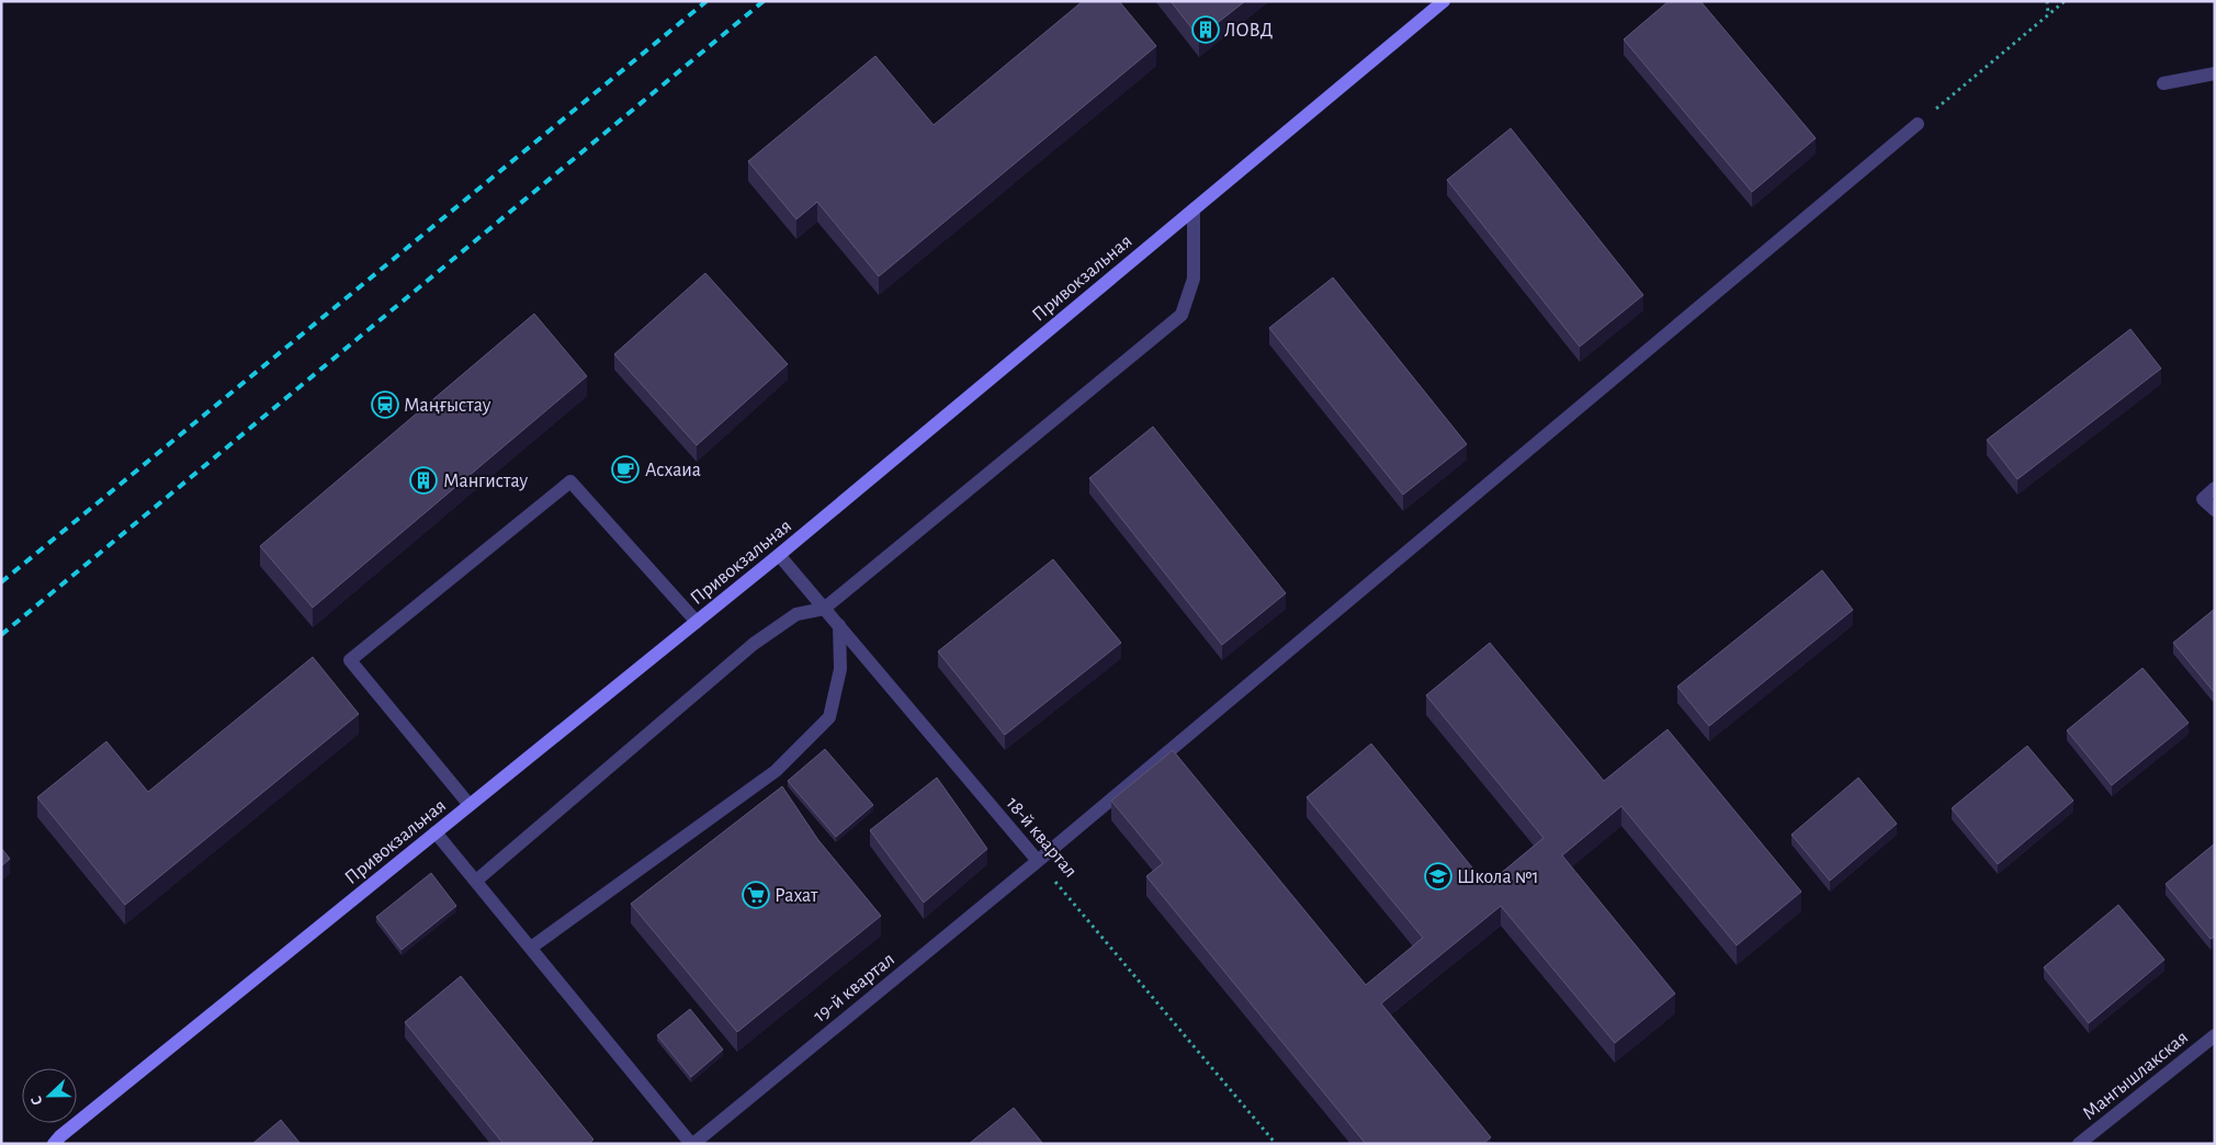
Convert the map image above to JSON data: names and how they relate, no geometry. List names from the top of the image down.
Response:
{
  "streets": {
    "street": [
      "Привокзальная",
      "18-й квартал",
      "19-й квартал",
      "Мангышлакская"
    ]
  },
  "crossings": [
    ["Привокзальная", "18-й квартал"],
    ["18-й квартал", "19-й квартал"]
  ],
  "places": {
    "building": ["ЛОВД", "Мангистау"],
    "station": ["Маңғыстау"],
    "cafe": ["Асхаиа"],
    "school or university": ["Школа №1"],
    "supermarket": ["Рахат"]
  },
  "north": "left"
}
